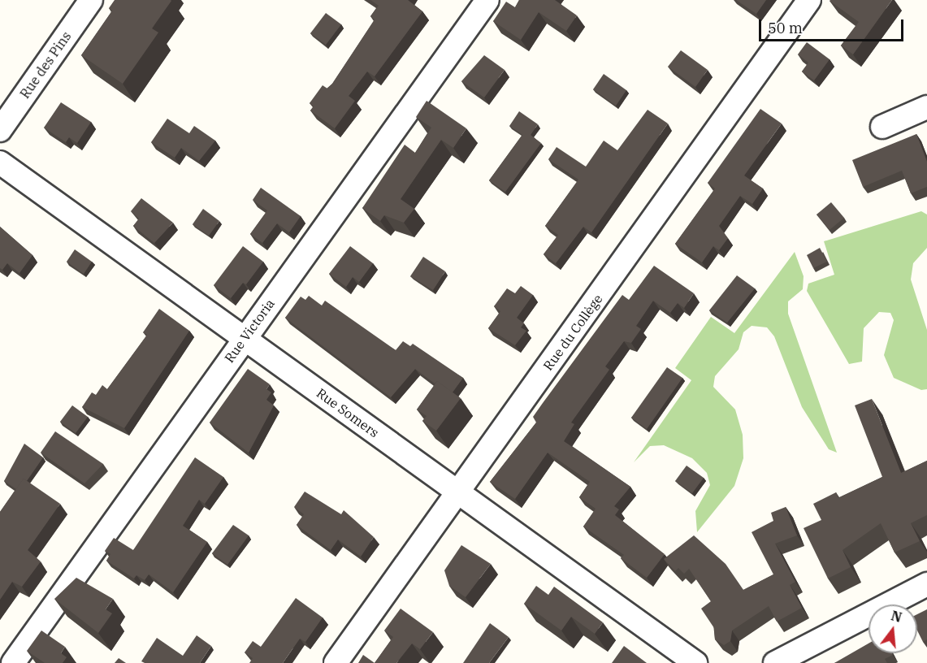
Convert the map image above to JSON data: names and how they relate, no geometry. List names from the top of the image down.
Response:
{
  "streets": {
    "street": [
      "Rue des Pins",
      "Rue Victoria",
      "Rue du Collège",
      "Rue Somers"
    ]
  },
  "crossings": [
    ["Rue Victoria", "Rue Somers"],
    ["Rue du Collège", "Rue Somers"]
  ],
  "scale_bar": "50 m",
  "north": "top"
}
